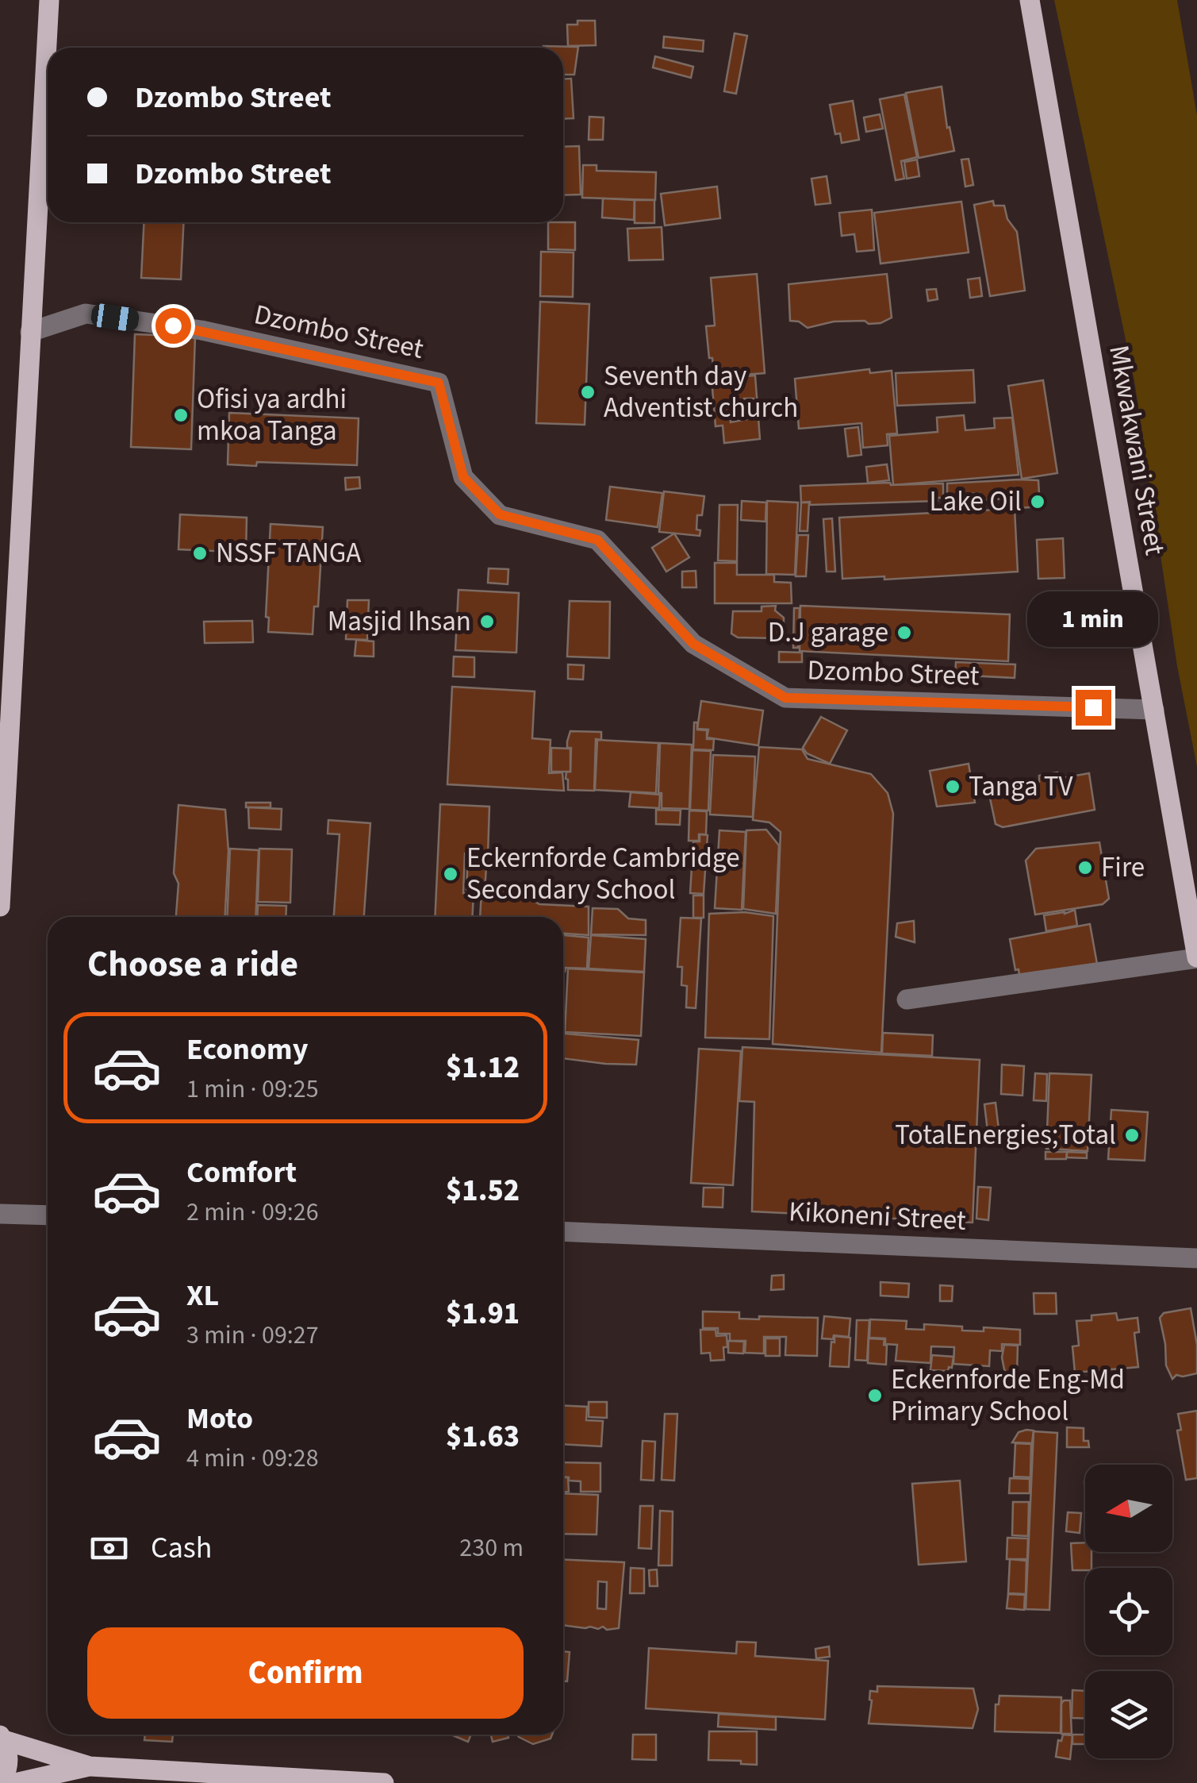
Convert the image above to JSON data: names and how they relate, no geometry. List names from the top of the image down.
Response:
{
  "streets": {
    "main road": ["Mkwakwani Street"],
    "street": ["Dzombo Street", "Kikoneni Street"]
  },
  "crossings": [
    ["Dzombo Street", "Mkwakwani Street"]
  ],
  "places": [
    "Seventh day Adventist church",
    "Ofisi ya ardhi mkoa Tanga",
    "Lake Oil",
    "NSSF TANGA",
    "Masjid Ihsan",
    "D.J garage",
    "Tanga TV",
    "Fire",
    "Eckernforde Cambridge Secondary School",
    "TotalEnergies;Total",
    "Eckernforde Eng-Md Primary School"
  ],
  "north": "left",
  "page": {
    "banner": ["Dzombo Street", "Dzombo Street"],
    "bubble": "1 min",
    "heading": "Choose a ride",
    "list": [
      {
        "name": "Economy",
        "note": "1 min · 09:25",
        "value": "$1.12"
      },
      {
        "name": "Comfort",
        "note": "2 min · 09:26",
        "value": "$1.52"
      },
      {
        "name": "XL",
        "note": "3 min · 09:27",
        "value": "$1.91"
      },
      {
        "name": "Moto",
        "note": "4 min · 09:28",
        "value": "$1.63"
      }
    ],
    "pay": ["Cash", "230 m"],
    "buttons": "Confirm"
  }
}
